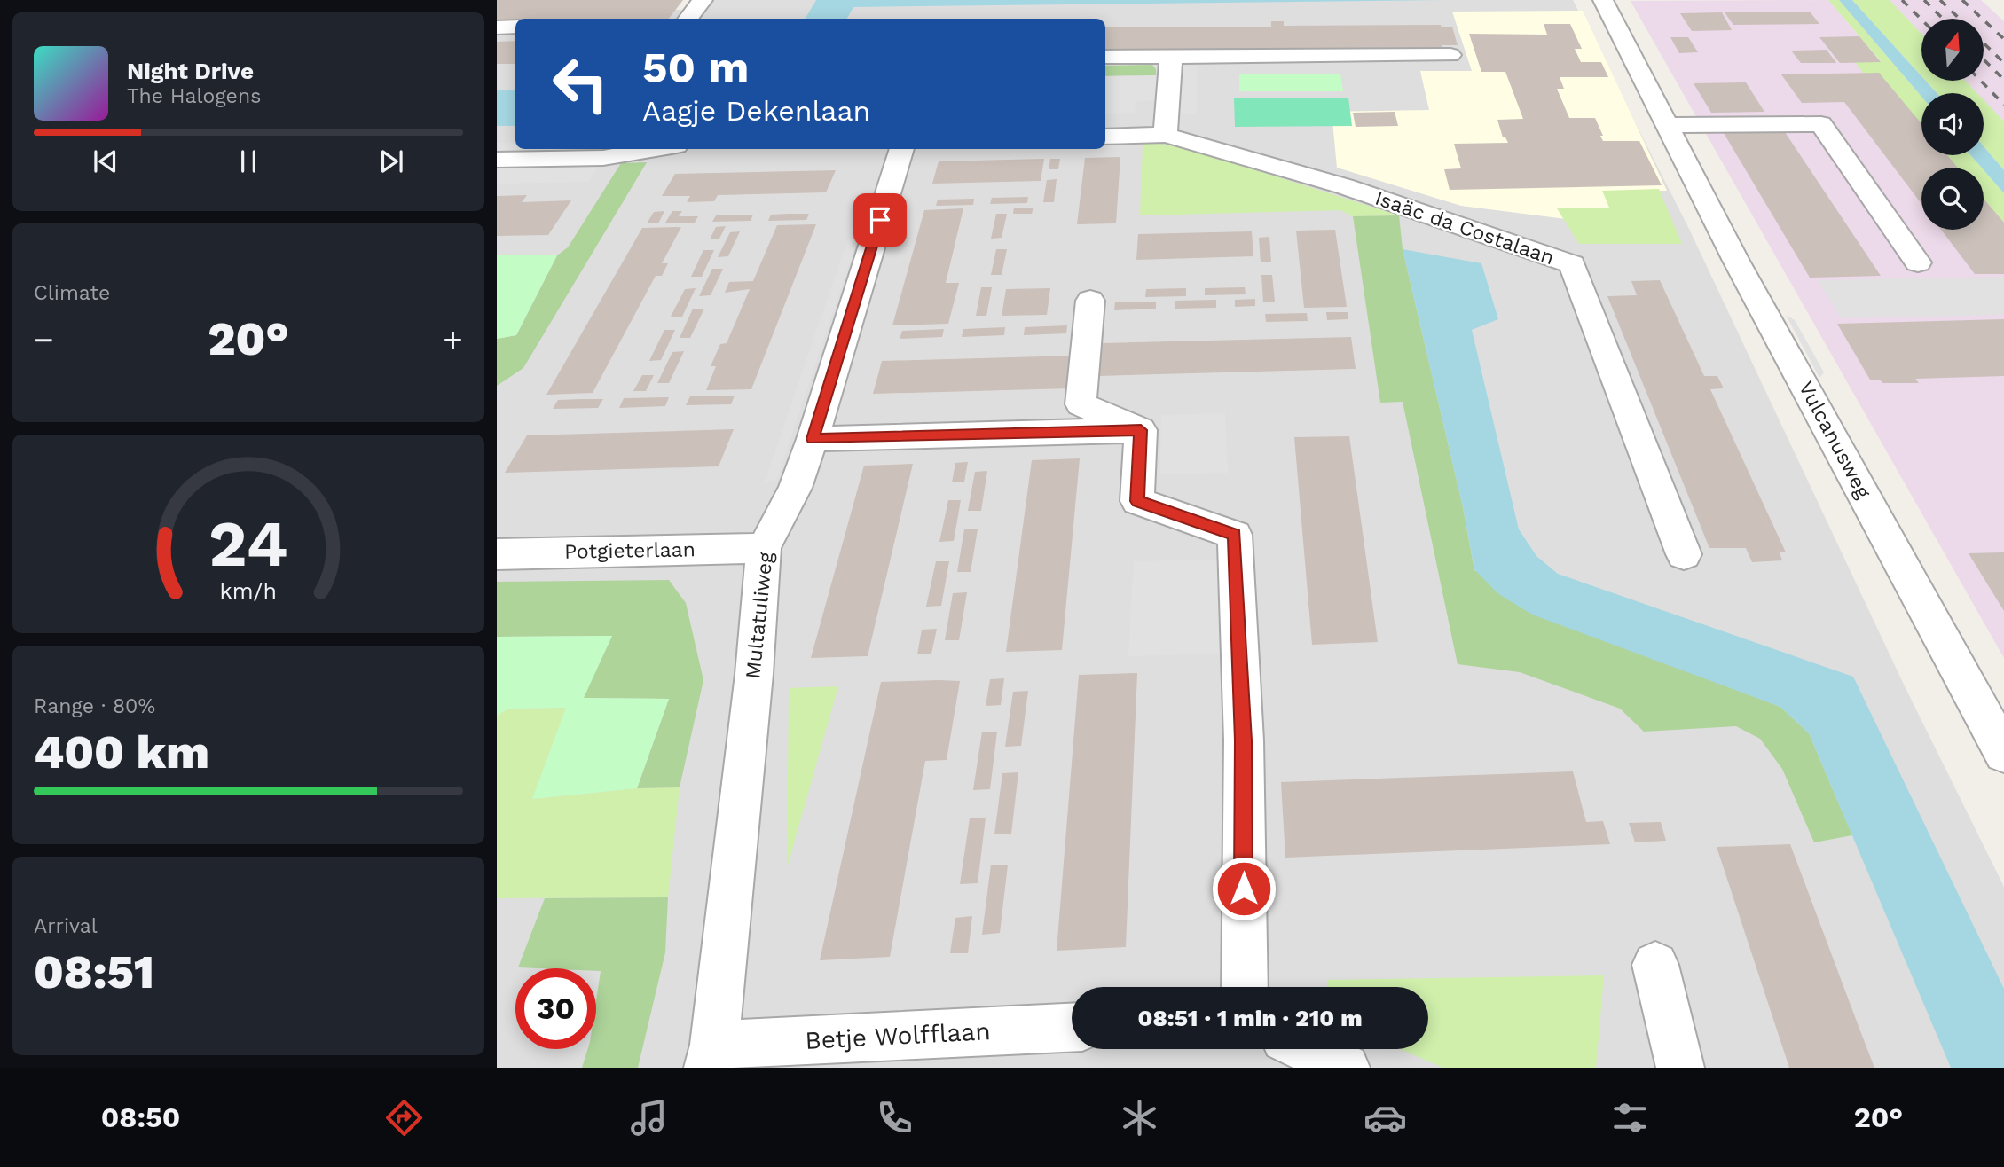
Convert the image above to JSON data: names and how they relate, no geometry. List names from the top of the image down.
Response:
{
  "streets": {
    "street": [
      "Isaäc da Costalaan",
      "Vulcanusweg",
      "Potgieterlaan",
      "Multatuliweg",
      "Betje Wolfflaan"
    ]
  },
  "crossings": [
    ["Potgieterlaan", "Multatuliweg"],
    ["Multatuliweg", "Betje Wolfflaan"]
  ],
  "north": "top",
  "page": {
    "turn": ["50 m", "Aagje Dekenlaan"],
    "song": ["Night Drive", "The Halogens"],
    "tile": [
      "Climate",
      ["Range · 80%", "400 km"],
      ["Arrival", "08:51"]
    ],
    "heat": ["−", "20°", "+"],
    "limit": "30",
    "trip": "08:51 · 1 min · 210 m",
    "tabs": ["08:50", "20°"],
    "gauge": ["24", "km/h"]
  }
}
